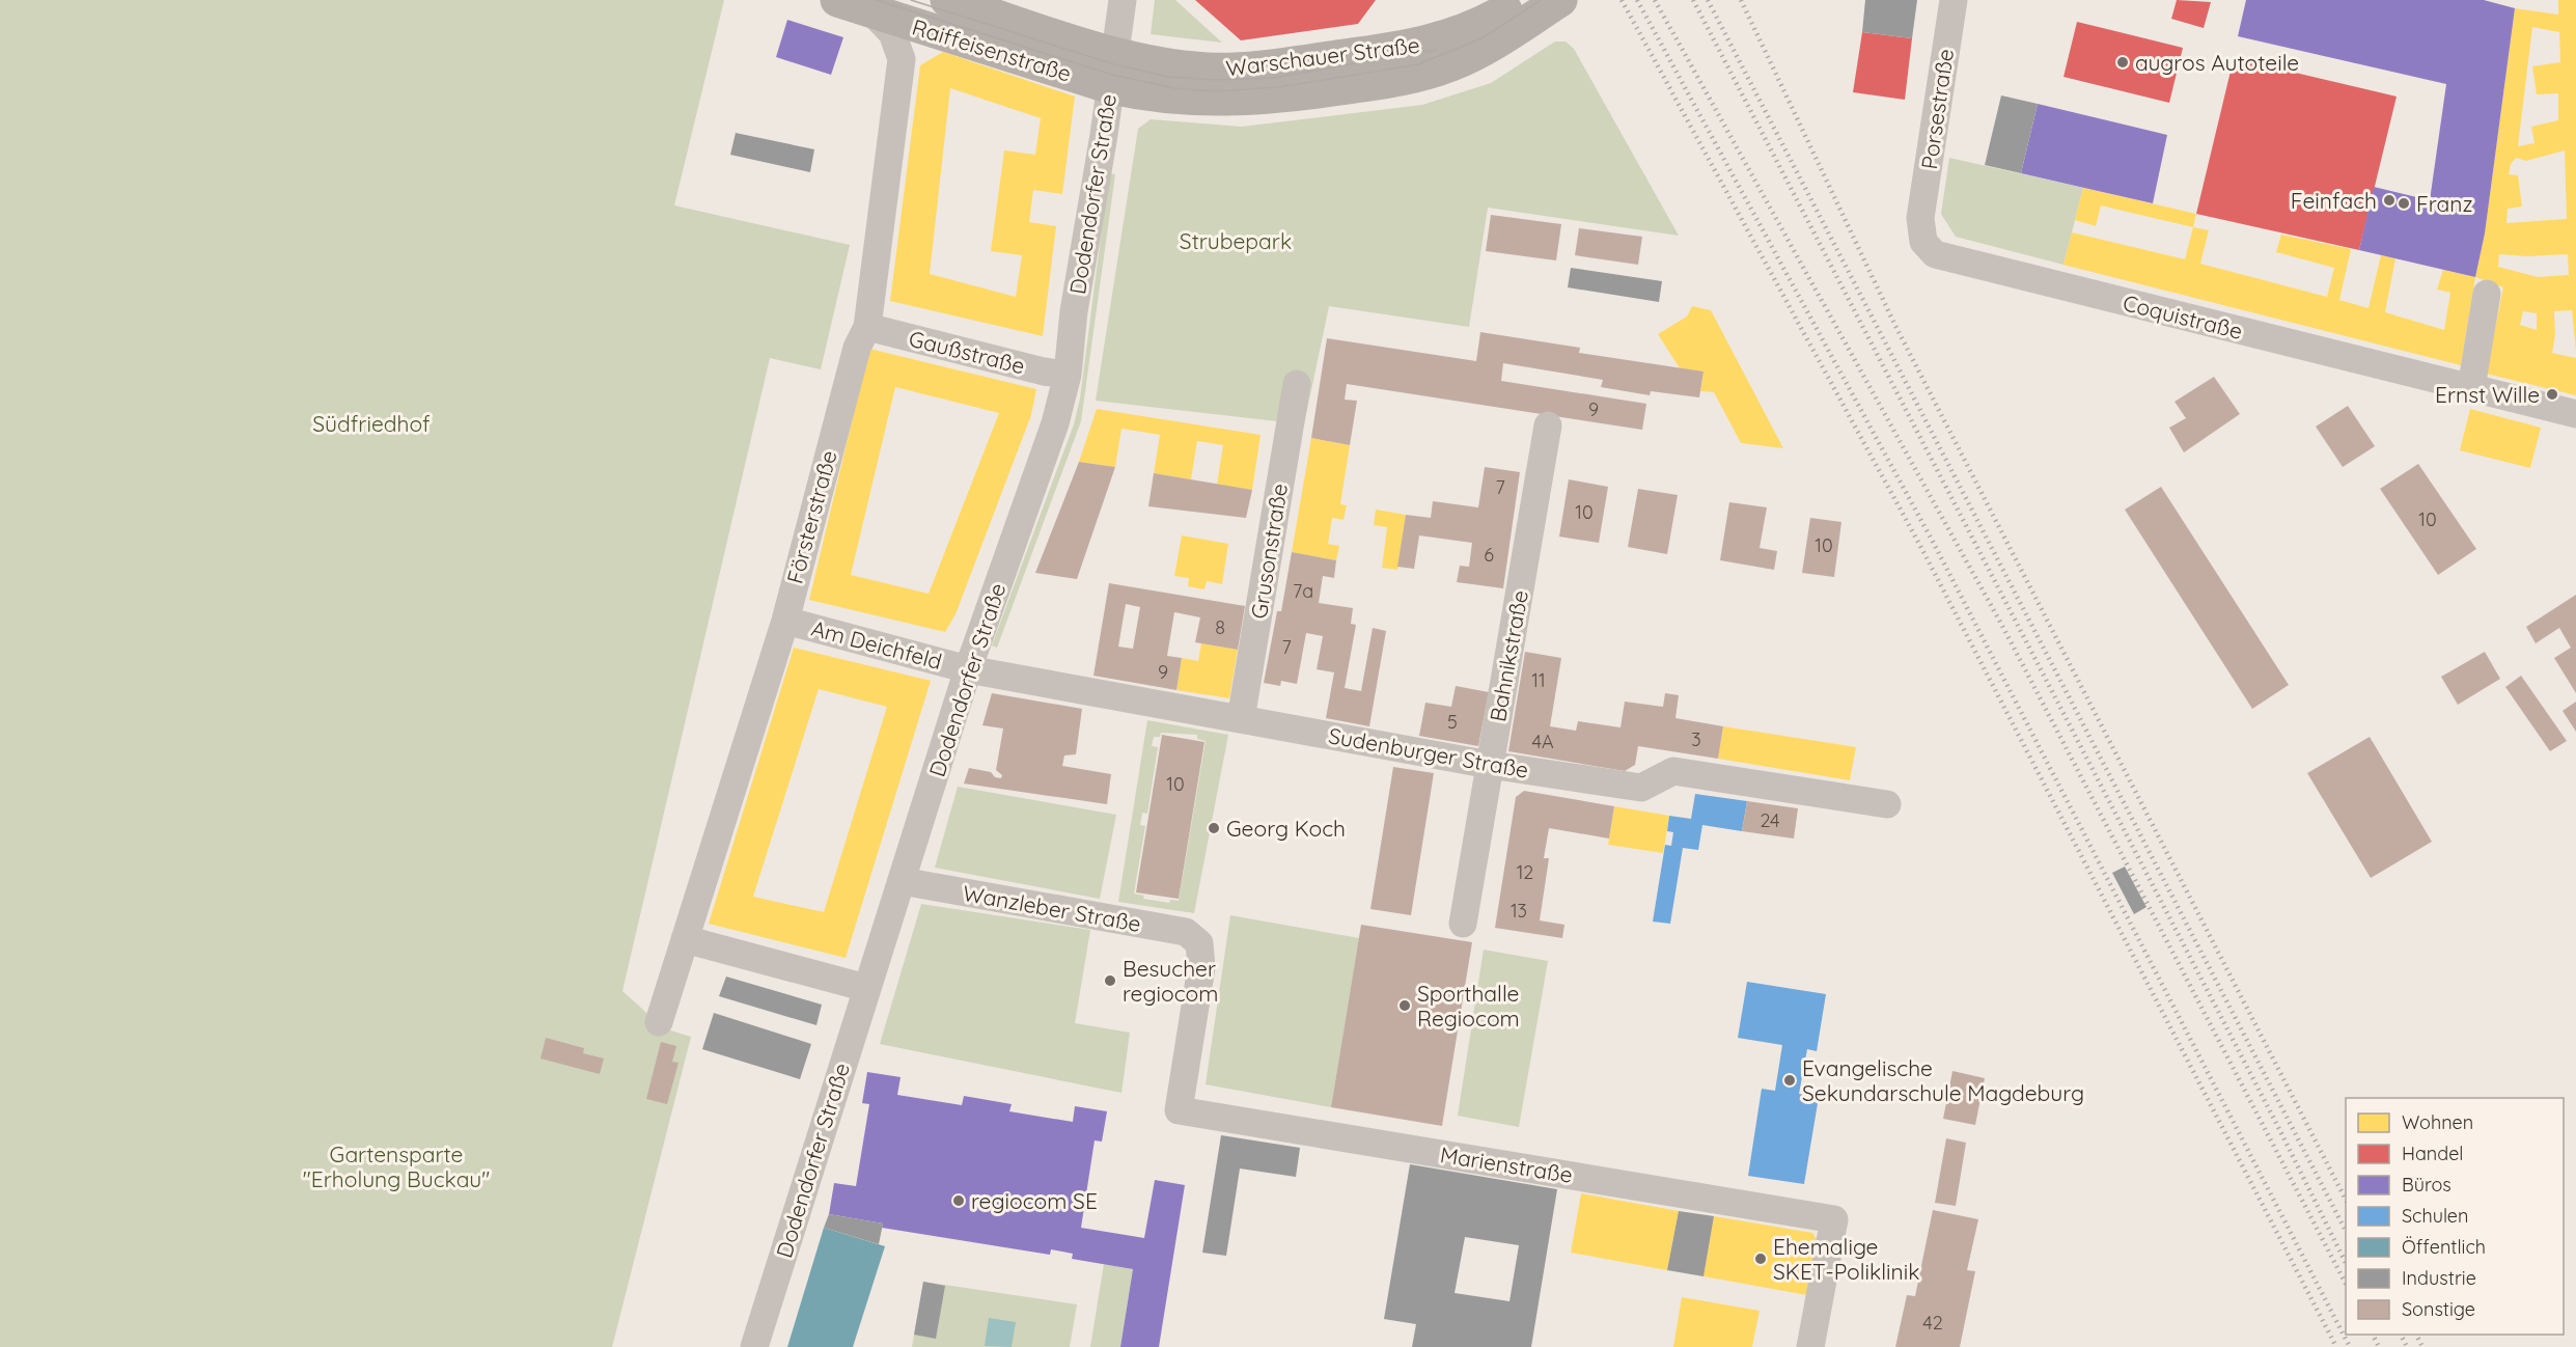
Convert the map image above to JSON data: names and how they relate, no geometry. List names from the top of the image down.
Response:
{
  "streets": {
    "main road": ["Raiffeisenstraße", "Warschauer Straße"],
    "street": [
      "Porsestraße",
      "Dodendorfer Straße",
      "Coquistraße",
      "Gaußstraße",
      "Försterstraße",
      "Grusonstraße",
      "Am Deichfeld",
      "Bahnikstraße",
      "Sudenburger Straße",
      "Wanzleber Straße",
      "Marienstraße"
    ]
  },
  "crossings": [
    ["Raiffeisenstraße", "Warschauer Straße"],
    ["Raiffeisenstraße", "Dodendorfer Straße"],
    ["Raiffeisenstraße", "Försterstraße"],
    ["Warschauer Straße", "Dodendorfer Straße"],
    ["Porsestraße", "Coquistraße"],
    ["Dodendorfer Straße", "Gaußstraße"],
    ["Dodendorfer Straße", "Am Deichfeld"],
    ["Dodendorfer Straße", "Sudenburger Straße"],
    ["Dodendorfer Straße", "Wanzleber Straße"],
    ["Gaußstraße", "Försterstraße"],
    ["Försterstraße", "Am Deichfeld"],
    ["Grusonstraße", "Sudenburger Straße"],
    ["Am Deichfeld", "Sudenburger Straße"],
    ["Bahnikstraße", "Sudenburger Straße"],
    ["Wanzleber Straße", "Marienstraße"]
  ],
  "parks": ["Strubepark", "Südfriedhof", "Gartensparte \"Erholung Buckau\""],
  "places": [
    "augros Autoteile",
    "Feinfach",
    "Franz",
    "Ernst Wille",
    "Georg Koch",
    "Besucher regiocom",
    "Sporthalle Regiocom",
    "Evangelische Sekundarschule Magdeburg",
    "regiocom SE",
    "Ehemalige SKET-Poliklinik"
  ],
  "house_numbers": [
    "9",
    "7",
    "10",
    "10",
    "10",
    "6",
    "7a",
    "8",
    "7",
    "9",
    "11",
    "5",
    "3",
    "4A",
    "10",
    "24",
    "12",
    "13",
    "42"
  ],
  "legend": [
    "Wohnen",
    "Handel",
    "Büros",
    "Schulen",
    "Öffentlich",
    "Industrie",
    "Sonstige"
  ]
}
